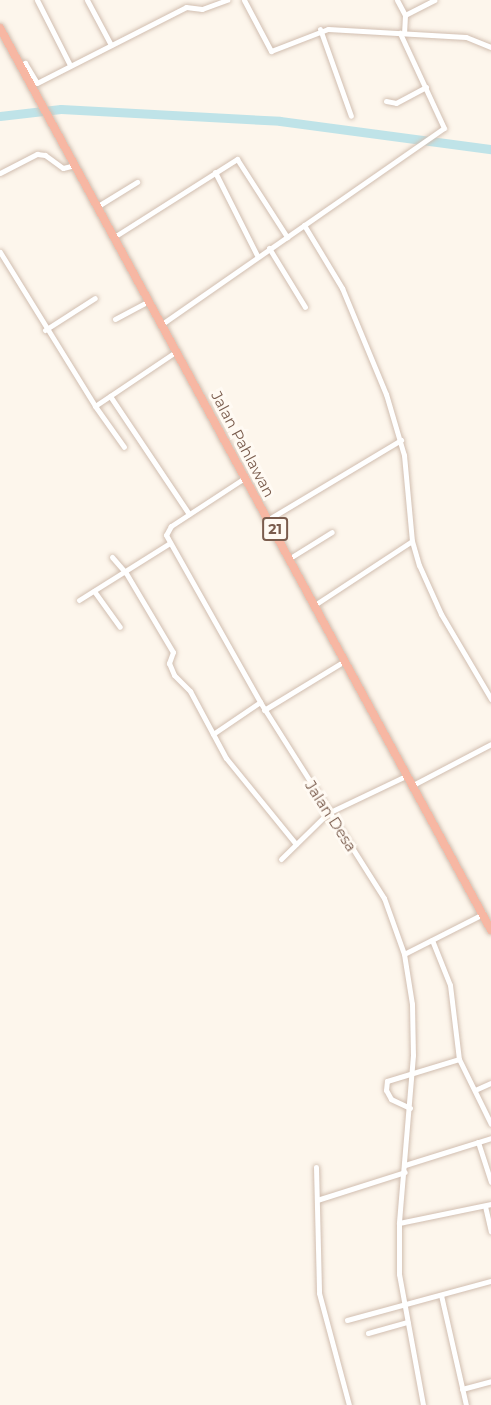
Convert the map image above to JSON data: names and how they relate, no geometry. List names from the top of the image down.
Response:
{
  "streets": {
    "highway": ["Jalan Pahlawan", "21"],
    "street": ["Jalan Desa"]
  },
  "crossings": [
    ["Jalan Pahlawan", "21"]
  ]
}
